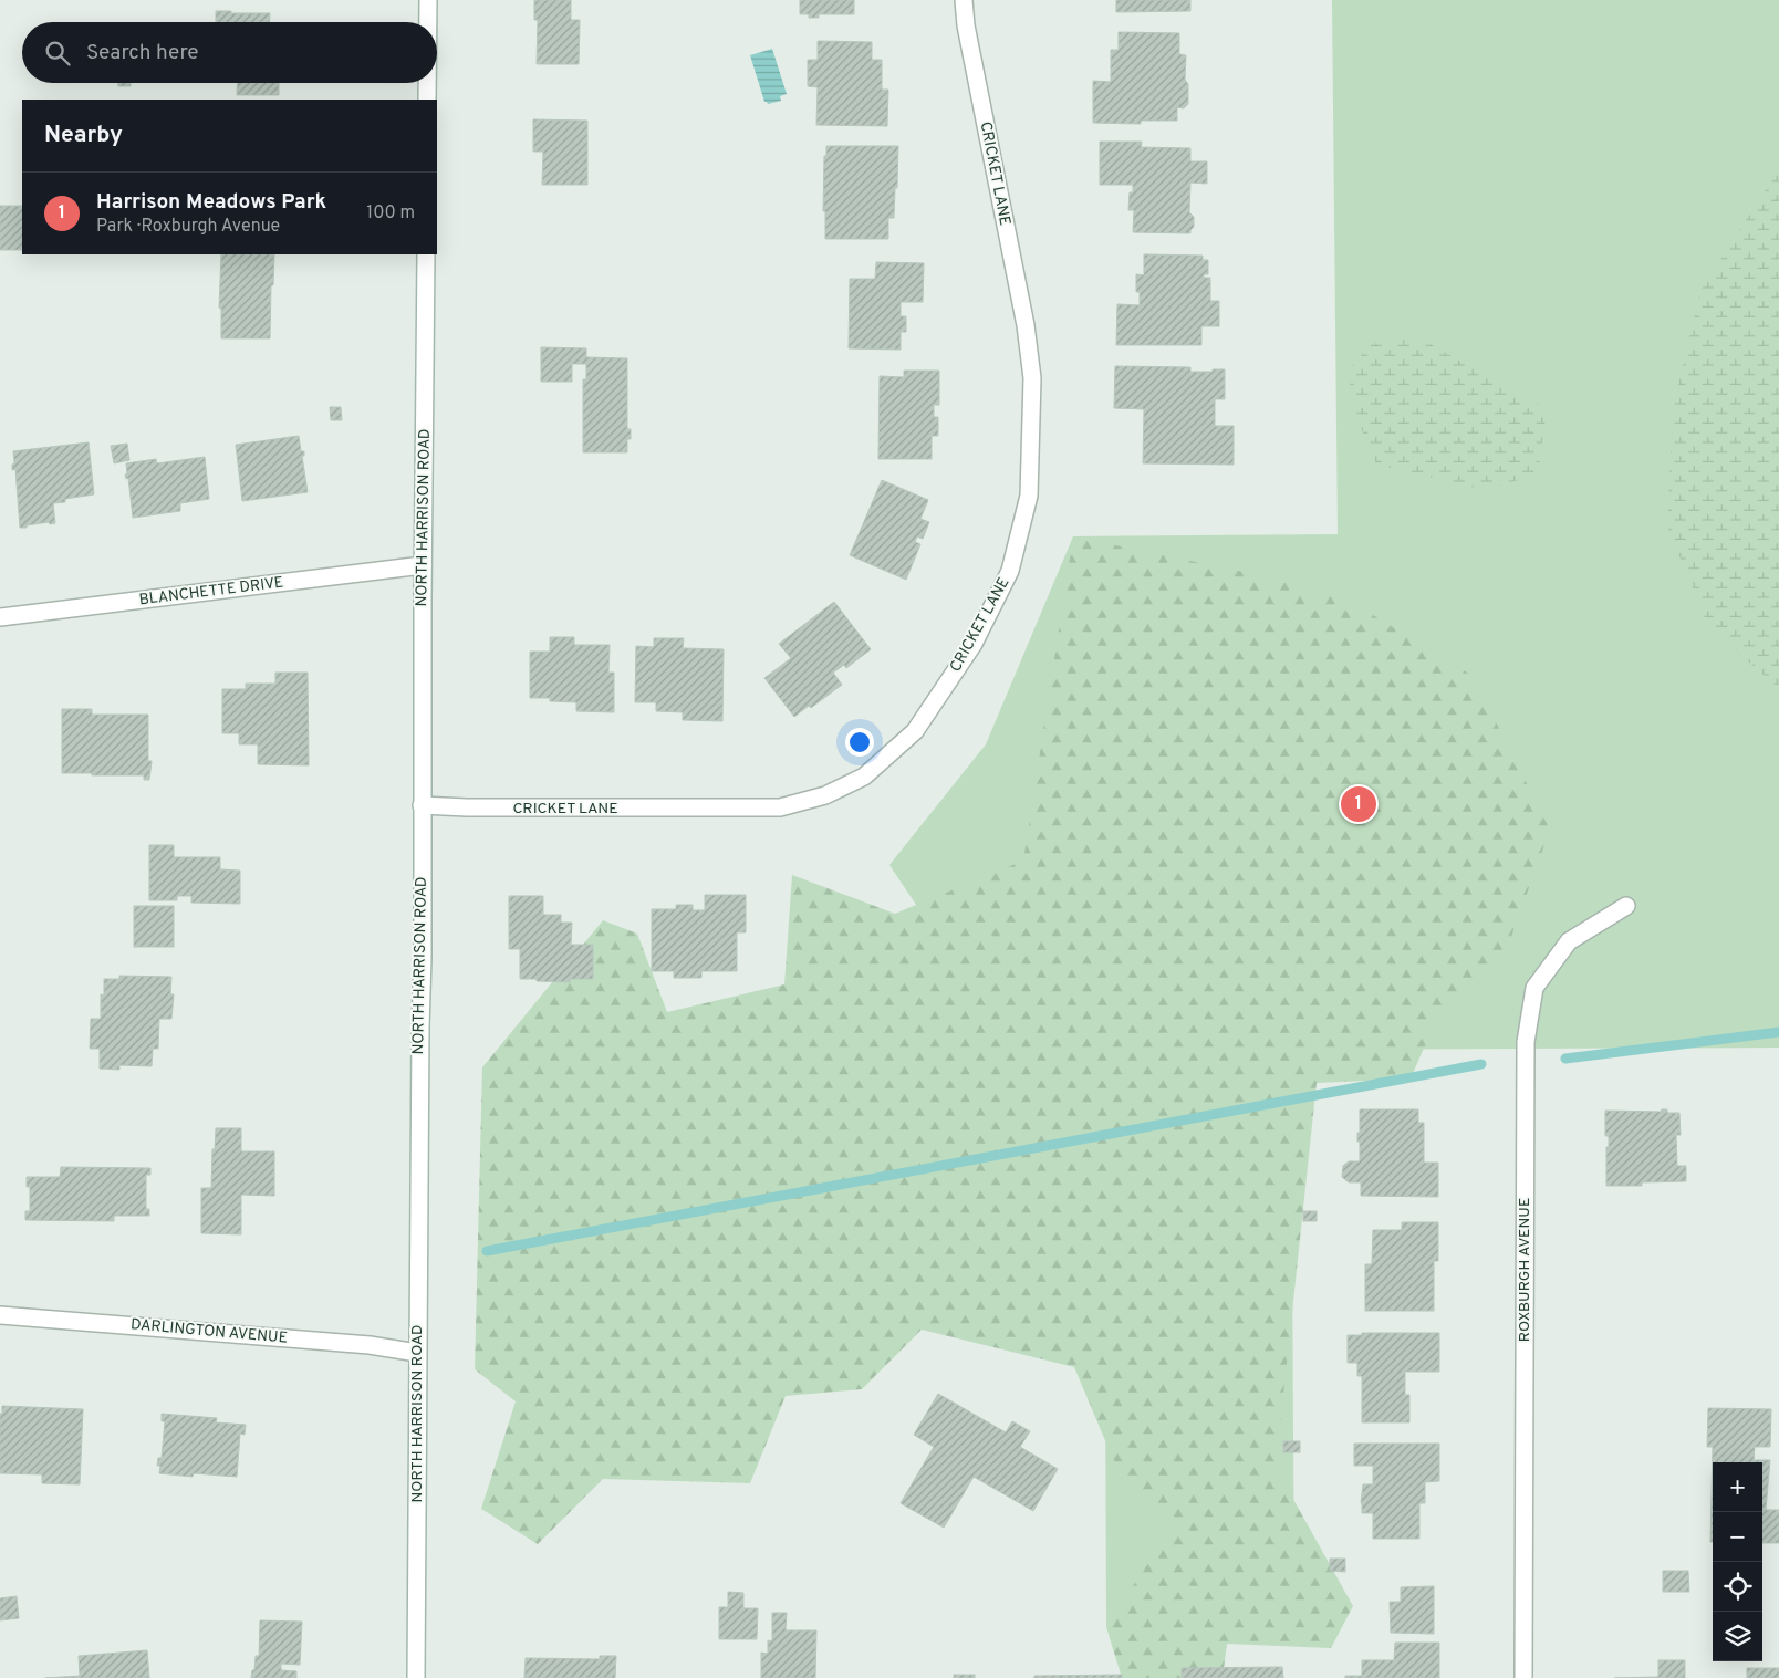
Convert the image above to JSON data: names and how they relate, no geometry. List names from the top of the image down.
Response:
{
  "streets": {
    "street": [
      "CRICKET LANE",
      "NORTH HARRISON ROAD",
      "BLANCHETTE DRIVE",
      "ROXBURGH AVENUE",
      "DARLINGTON AVENUE"
    ]
  },
  "crossings": [
    ["CRICKET LANE", "NORTH HARRISON ROAD"],
    ["NORTH HARRISON ROAD", "BLANCHETTE DRIVE"],
    ["NORTH HARRISON ROAD", "DARLINGTON AVENUE"]
  ],
  "page": {
    "search": "Search here",
    "heading": "Nearby",
    "list": [
      {
        "mark": "1",
        "name": "Harrison Meadows Park",
        "note": "Park · Roxburgh Avenue",
        "value": "100 m"
      }
    ],
    "pins": "1",
    "map_buttons": ["+", "−"]
  }
}
